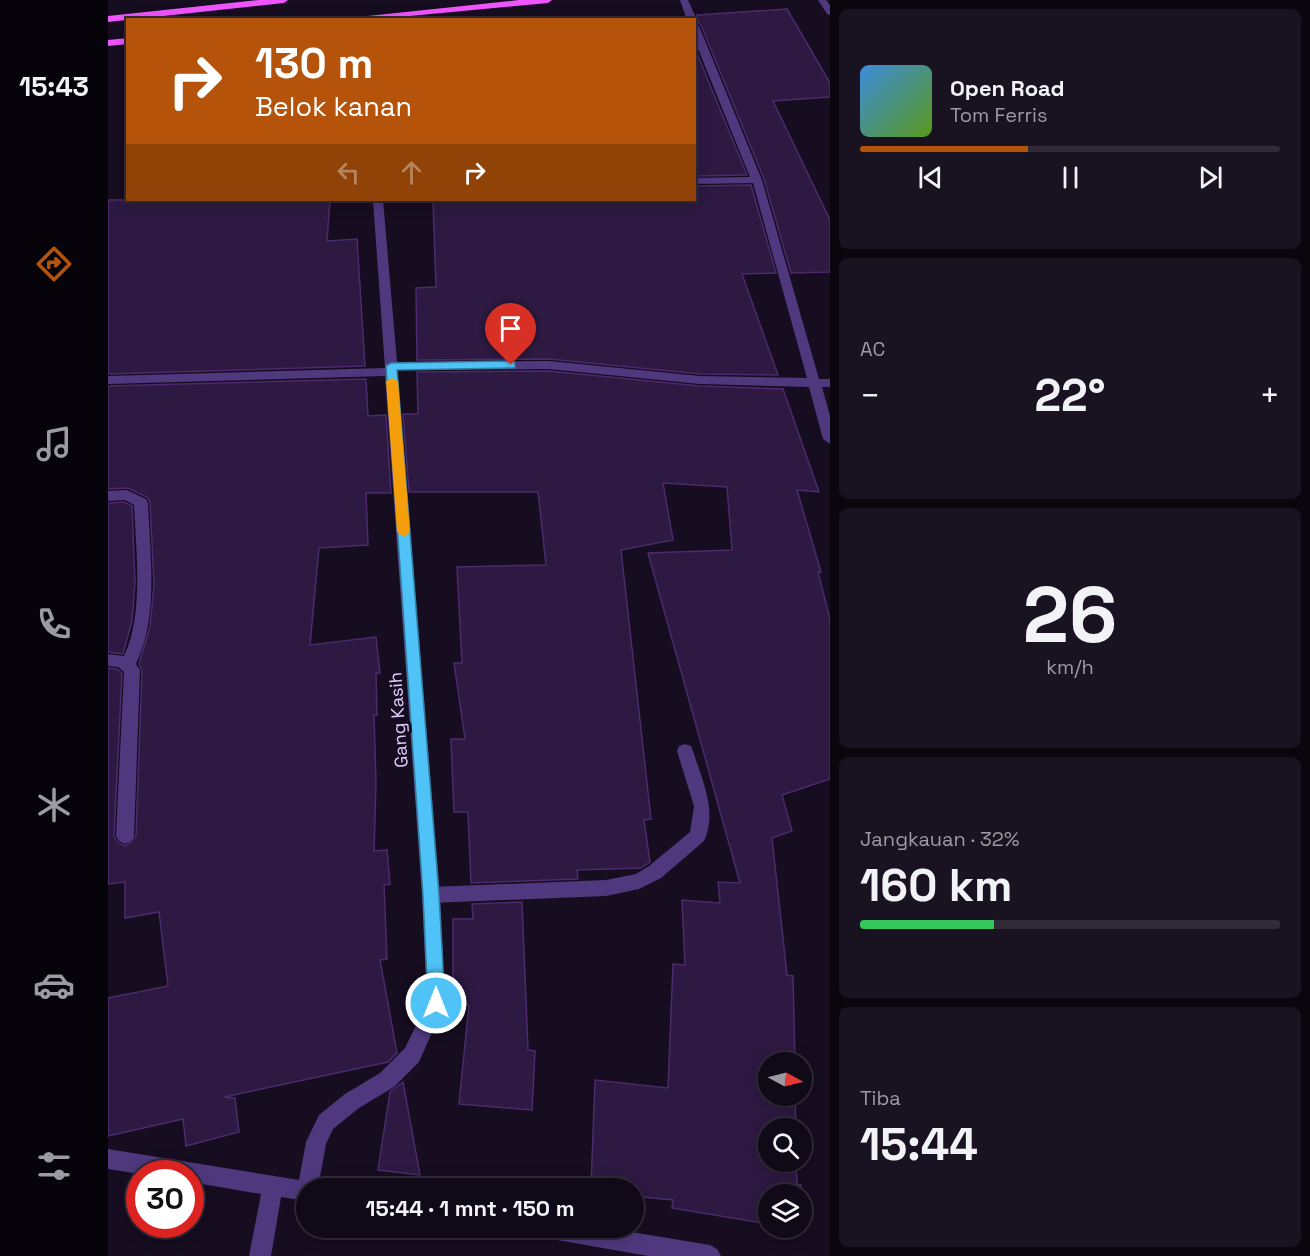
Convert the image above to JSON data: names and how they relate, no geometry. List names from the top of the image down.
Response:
{
  "streets": {
    "street": ["Gang Kasih"]
  },
  "north": "right",
  "page": {
    "tabs": "15:43",
    "turn": ["130 m", "Belok kanan"],
    "song": ["Open Road", "Tom Ferris"],
    "tile": [
      "AC",
      ["26", "km/h"],
      ["Jangkauan · 32%", "160 km"],
      ["Tiba", "15:44"]
    ],
    "heat": ["−", "22°", "+"],
    "limit": "30",
    "trip": "15:44 · 1 mnt · 150 m"
  }
}
